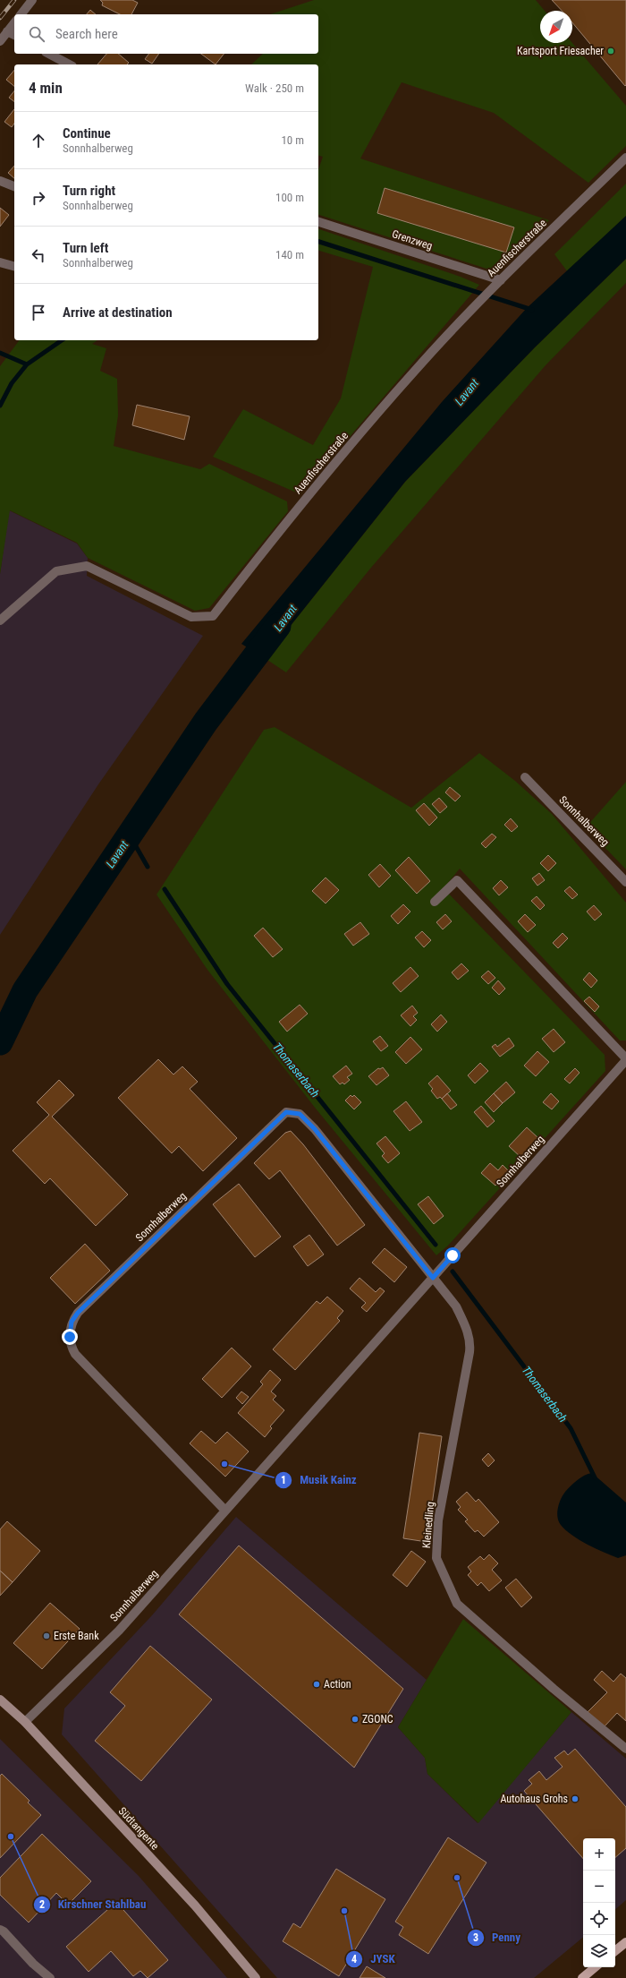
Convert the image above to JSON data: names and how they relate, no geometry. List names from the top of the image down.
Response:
{
  "streets": {
    "main road": ["Südtangente"],
    "street": [
      "Grenzweg",
      "Auenfischerstraße",
      "Sonnhalberweg",
      "Kleinedling"
    ]
  },
  "crossings": [
    ["Grenzweg", "Auenfischerstraße"],
    ["Sonnhalberweg", "Kleinedling"],
    ["Sonnhalberweg", "Südtangente"]
  ],
  "water": ["Lavant", "Thomaserbach"],
  "places": [
    "Kartsport Friesacher",
    "Musik Kainz",
    "Erste Bank",
    "Action",
    "ZGONC",
    "Autohaus Grohs",
    "Kirschner Stahlbau",
    "Penny",
    "JYSK"
  ],
  "north": "bottom left",
  "page": {
    "search": "Search here",
    "heading": ["4 min", "Walk · 250 m"],
    "list": [
      ["Continue", "Sonnhalberweg", "10 m"],
      ["Turn right", "Sonnhalberweg", "100 m"],
      ["Turn left", "Sonnhalberweg", "140 m"],
      "Arrive at destination"
    ],
    "map_buttons": ["+", "−"]
  }
}
